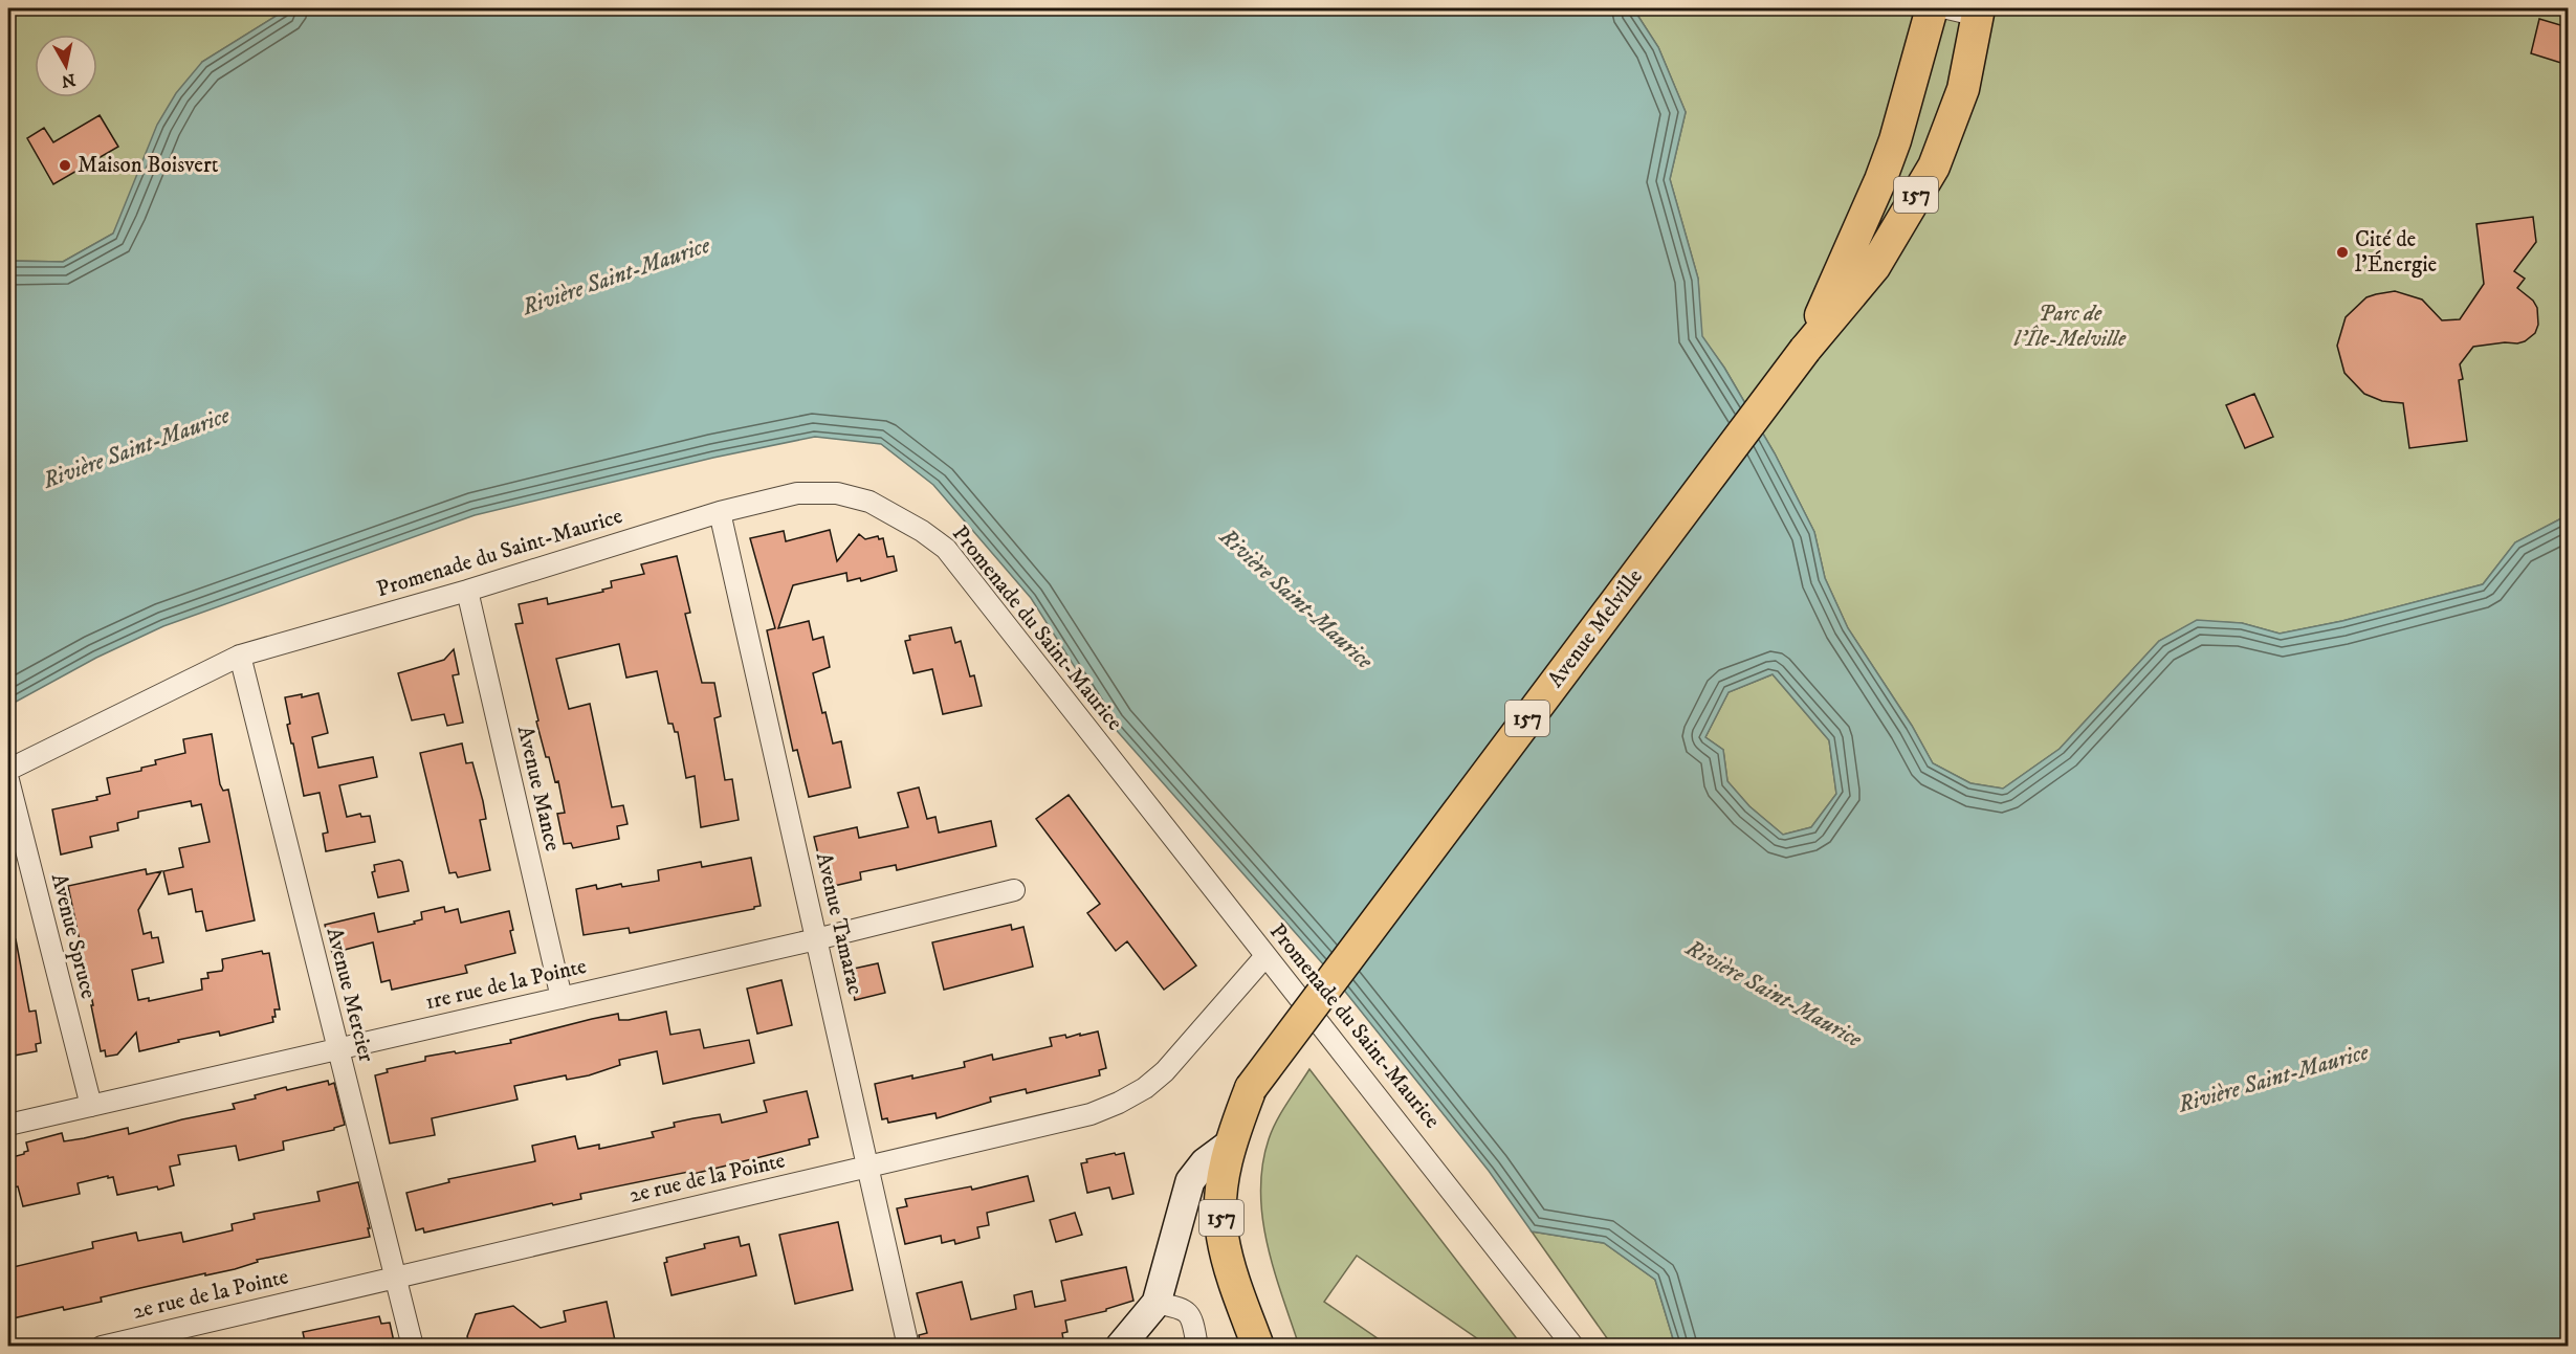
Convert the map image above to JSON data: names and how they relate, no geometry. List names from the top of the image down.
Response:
{
  "streets": {
    "main road": ["157", "Avenue Melville"],
    "street": [
      "Promenade du Saint-Maurice",
      "Avenue Mance",
      "Avenue Tamarac",
      "Avenue Spruce",
      "1re rue de la Pointe",
      "Avenue Mercier",
      "2e rue de la Pointe"
    ]
  },
  "crossings": [
    ["157", "Avenue Melville"],
    ["Promenade du Saint-Maurice", "Avenue Mance"],
    ["Promenade du Saint-Maurice", "Avenue Tamarac"],
    ["Promenade du Saint-Maurice", "Avenue Mercier"],
    ["Promenade du Saint-Maurice", "2e rue de la Pointe"],
    ["Avenue Mance", "1re rue de la Pointe"],
    ["Avenue Tamarac", "1re rue de la Pointe"],
    ["Avenue Tamarac", "2e rue de la Pointe"],
    ["Avenue Spruce", "1re rue de la Pointe"],
    ["1re rue de la Pointe", "Avenue Mercier"],
    ["Avenue Mercier", "2e rue de la Pointe"]
  ],
  "water": ["Rivière Saint-Maurice"],
  "parks": ["Parc de l'Île-Melville"],
  "places": ["Maison Boisvert", "Cité de l'Énergie"],
  "north": "bottom"
}
